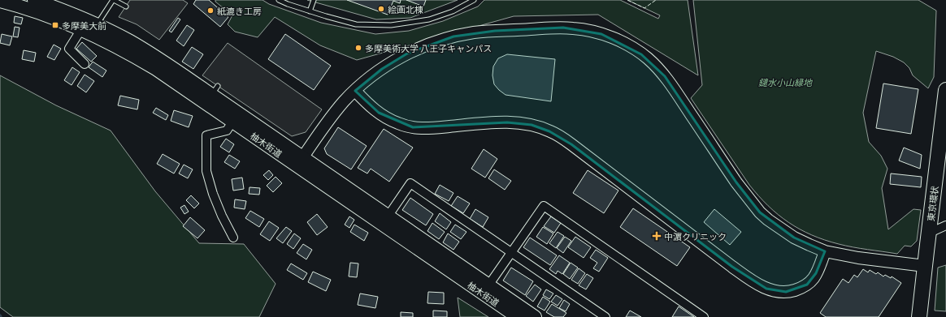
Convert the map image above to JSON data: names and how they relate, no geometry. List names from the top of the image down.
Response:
{
  "streets": {
    "highway": ["東京環状"],
    "main road": ["柚木街道"]
  },
  "parks": ["鑓水小山緑地"],
  "places": {
    "other": ["絵画北棟", "紙漉き工房", "多摩美術大学 八王子キャンパス"],
    "transit": ["多摩美大前"],
    "health": ["中濵クリニック"]
  }
}
